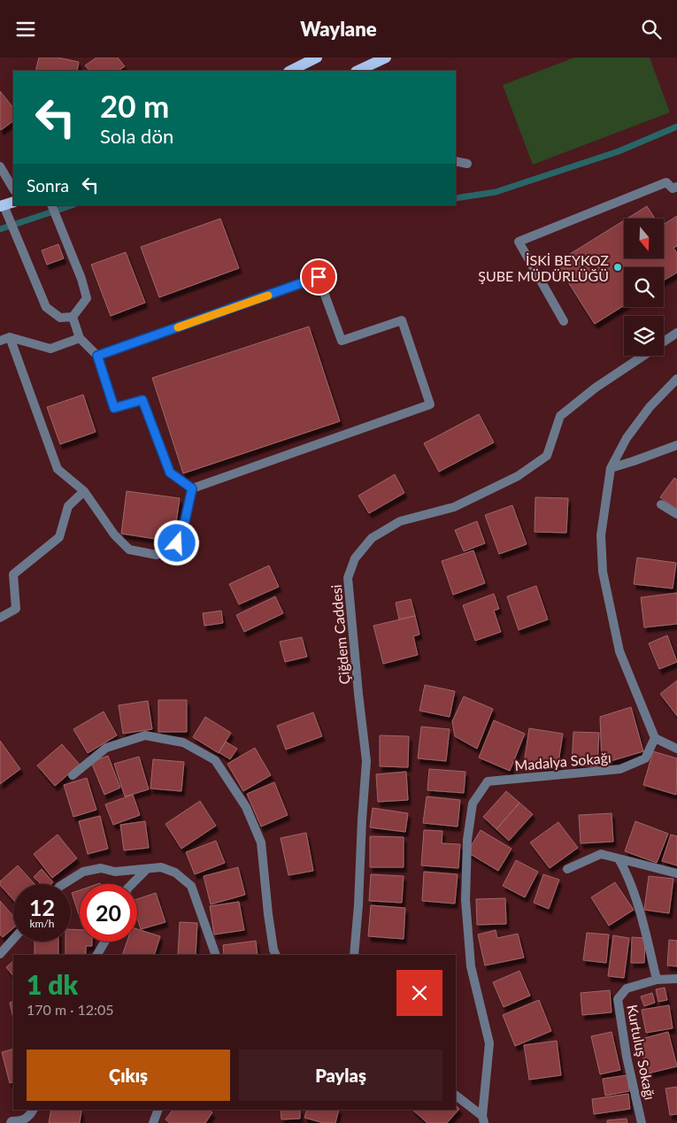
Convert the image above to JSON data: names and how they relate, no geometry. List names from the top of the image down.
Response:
{
  "streets": {
    "street": ["Çiğdem Caddesi", "Madalya Sokağı", "Kurtuluş Sokağı"]
  },
  "places": ["İSKİ BEYKOZ ŞUBE MÜDÜRLÜĞÜ"],
  "north": "bottom",
  "page": {
    "header": "Waylane",
    "turn": ["20 m", "Sola dön"],
    "then": "Sonra",
    "speed": "12 km/h",
    "limit": "20",
    "heading": ["1 dk", "170 m · 12:05"],
    "buttons": ["Çıkış", "Paylaş"]
  }
}
